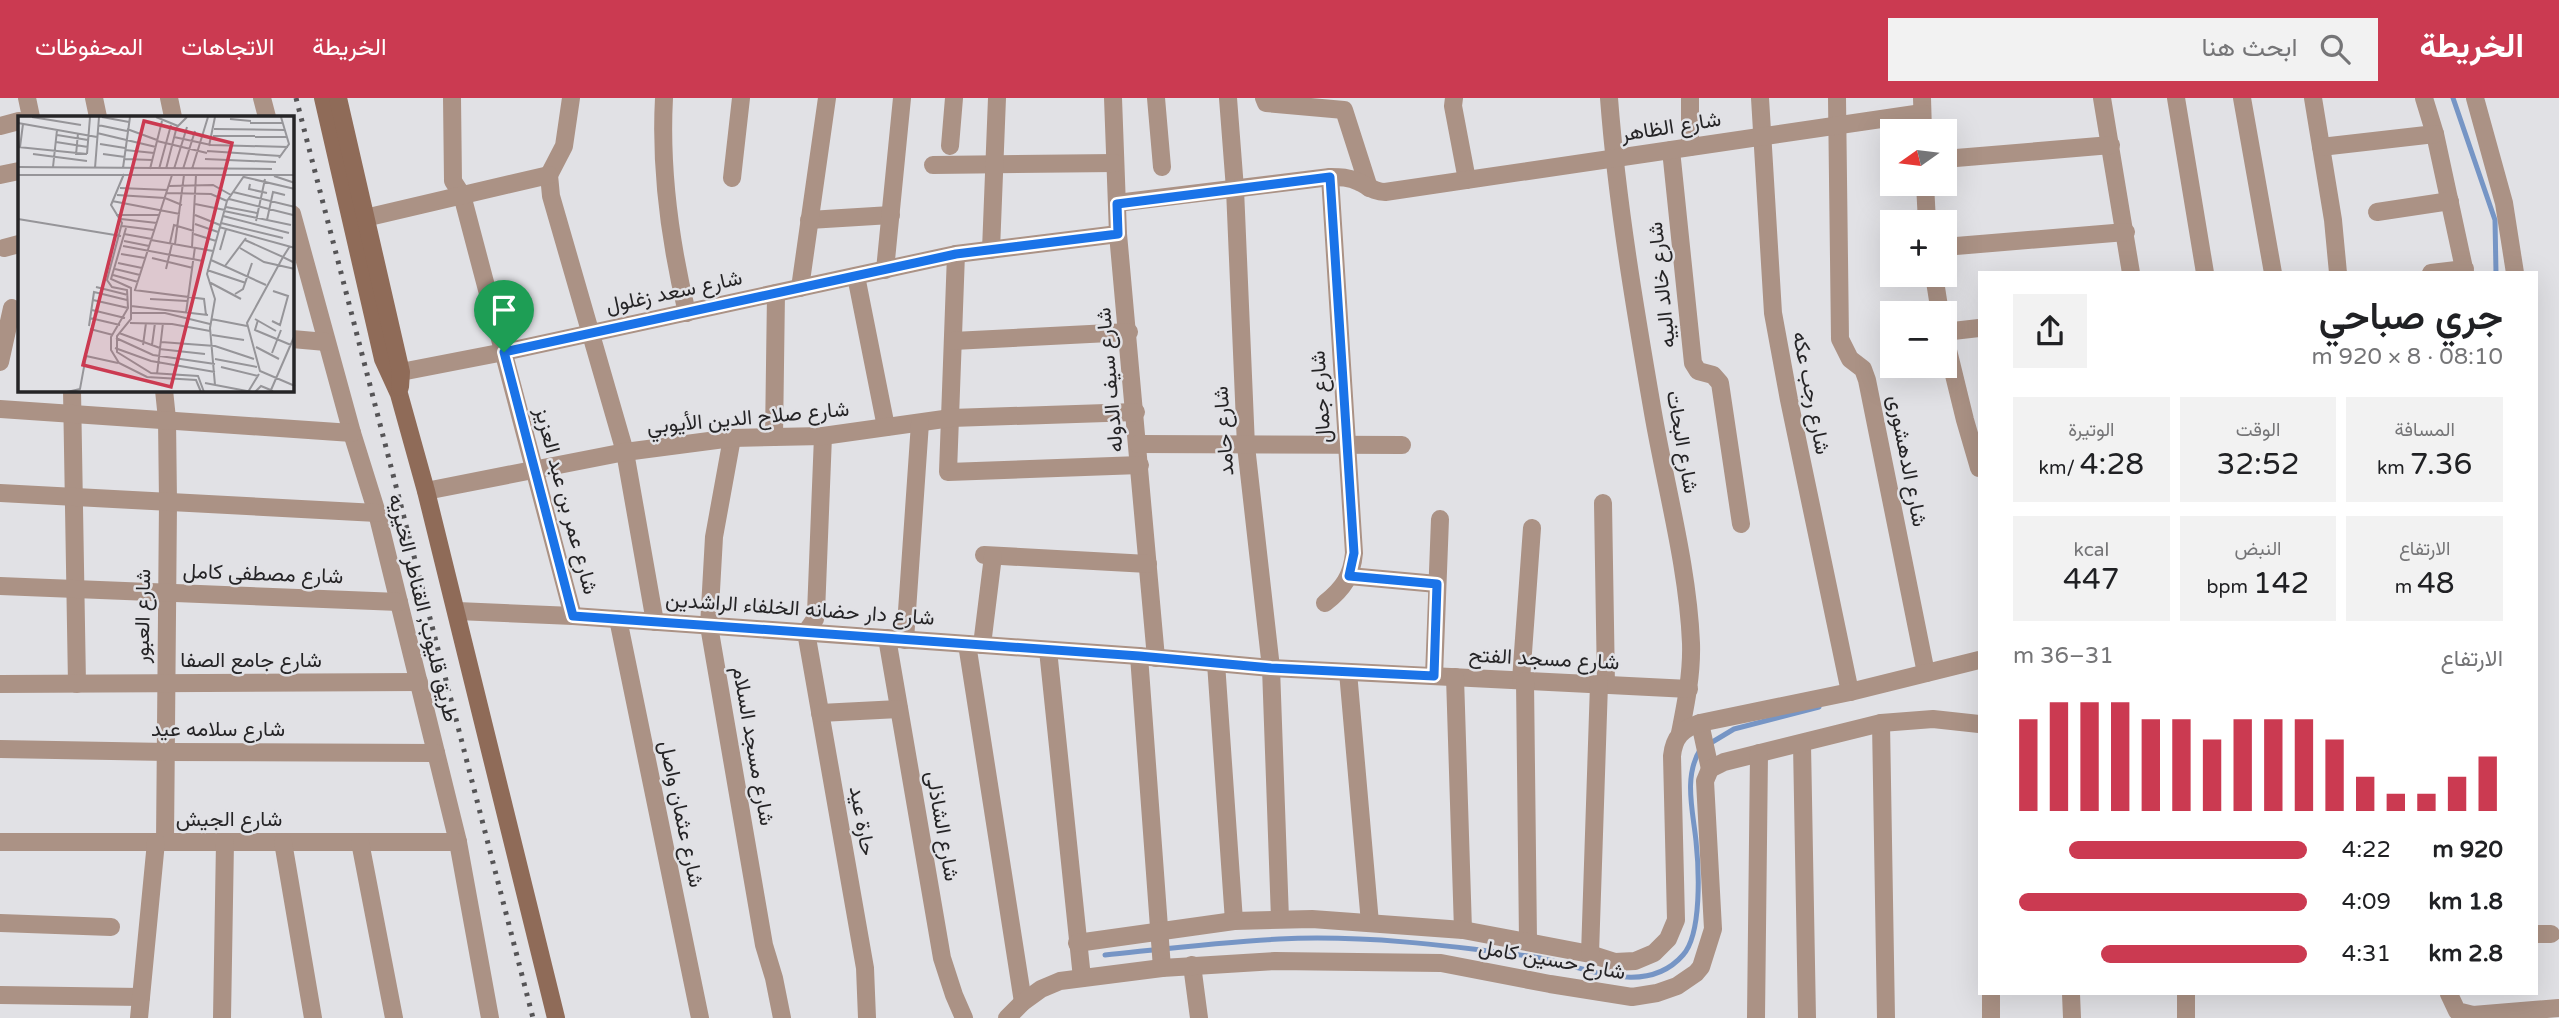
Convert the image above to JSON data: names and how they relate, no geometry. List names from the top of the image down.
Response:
{
  "streets": {
    "main road": ["طريق قليوب, القناطر الخيريه"],
    "street": [
      "شارع الظاهر",
      "شارع خالد البيه",
      "شارع سعد زغلول",
      "شارع سيف الدوله",
      "شارع رجب عكه",
      "شارع جمال",
      "شارع صلاح الدين الأيوبي",
      "شارع حامد",
      "شارع البحات",
      "شارع الدهشورى",
      "شارع عمر بن عبد العزيز",
      "شارع مصطفى كامل",
      "شارع دار حضانه الخلفاء الراشدين",
      "شارع العبور",
      "شارع مسجد الفتح",
      "شارع جامع الصفا",
      "شارع سلامه عيد",
      "شارع مسجد السلام",
      "شارع عثمان واصل",
      "شارع الجيش",
      "حارة عيد",
      "شارع الشاذلى",
      "شارع حسين كامل"
    ]
  },
  "crossings": [
    ["شارع الظاهر", "شارع خالد البيه"],
    ["شارع الظاهر", "شارع رجب عكه"],
    ["شارع الظاهر", "شارع جمال"],
    ["شارع الظاهر", "شارع البحات"],
    ["شارع الظاهر", "شارع الدهشورى"],
    ["شارع سعد زغلول", "شارع سيف الدوله"],
    ["شارع سعد زغلول", "شارع عمر بن عبد العزيز"],
    ["شارع سعد زغلول", "طريق قليوب, القناطر الخيريه"],
    ["شارع سيف الدوله", "شارع صلاح الدين الأيوبي"],
    ["شارع سيف الدوله", "شارع دار حضانه الخلفاء الراشدين"],
    ["شارع سيف الدوله", "شارع حسين كامل"],
    ["شارع صلاح الدين الأيوبي", "شارع عمر بن عبد العزيز"],
    ["شارع صلاح الدين الأيوبي", "طريق قليوب, القناطر الخيريه"],
    ["شارع صلاح الدين الأيوبي", "شارع مسجد السلام"],
    ["شارع حامد", "شارع مسجد الفتح"],
    ["شارع حامد", "شارع حسين كامل"],
    ["شارع البحات", "شارع مسجد الفتح"],
    ["شارع البحات", "شارع حسين كامل"],
    ["شارع عمر بن عبد العزيز", "شارع دار حضانه الخلفاء الراشدين"],
    ["شارع مصطفى كامل", "طريق قليوب, القناطر الخيريه"],
    ["شارع مصطفى كامل", "شارع العبور"],
    ["طريق قليوب, القناطر الخيريه", "شارع دار حضانه الخلفاء الراشدين"],
    ["طريق قليوب, القناطر الخيريه", "شارع جامع الصفا"],
    ["طريق قليوب, القناطر الخيريه", "شارع سلامه عيد"],
    ["طريق قليوب, القناطر الخيريه", "شارع الجيش"],
    ["شارع دار حضانه الخلفاء الراشدين", "شارع مسجد الفتح"],
    ["شارع دار حضانه الخلفاء الراشدين", "شارع مسجد السلام"],
    ["شارع دار حضانه الخلفاء الراشدين", "شارع عثمان واصل"],
    ["شارع دار حضانه الخلفاء الراشدين", "حارة عيد"],
    ["شارع دار حضانه الخلفاء الراشدين", "شارع الشاذلى"],
    ["شارع العبور", "شارع جامع الصفا"],
    ["شارع العبور", "شارع سلامه عيد"],
    ["شارع العبور", "شارع الجيش"]
  ],
  "north": "left",
  "page": {
    "header": "الخريطة",
    "search": "ابحث هنا",
    "nav": ["الخريطة", "الاتجاهات", "المحفوظات"],
    "map_buttons": ["+", "−"],
    "heading": ["جري صباحي", "08:10 · 8 × 920 m"],
    "stats": [
      ["المسافة", "7.36 km"],
      ["الوقت", "32:52"],
      ["الوتيرة", "4:28 /km"],
      ["الارتفاع", "48 m"],
      ["النبض", "142 bpm"],
      ["kcal", "447"]
    ],
    "chart": ["الارتفاع", "31–36 m"],
    "list": [
      {
        "name": "920 m",
        "note": "4:22"
      },
      {
        "name": "1.8 km",
        "note": "4:09"
      },
      {
        "name": "2.8 km",
        "note": "4:31"
      }
    ]
  }
}
